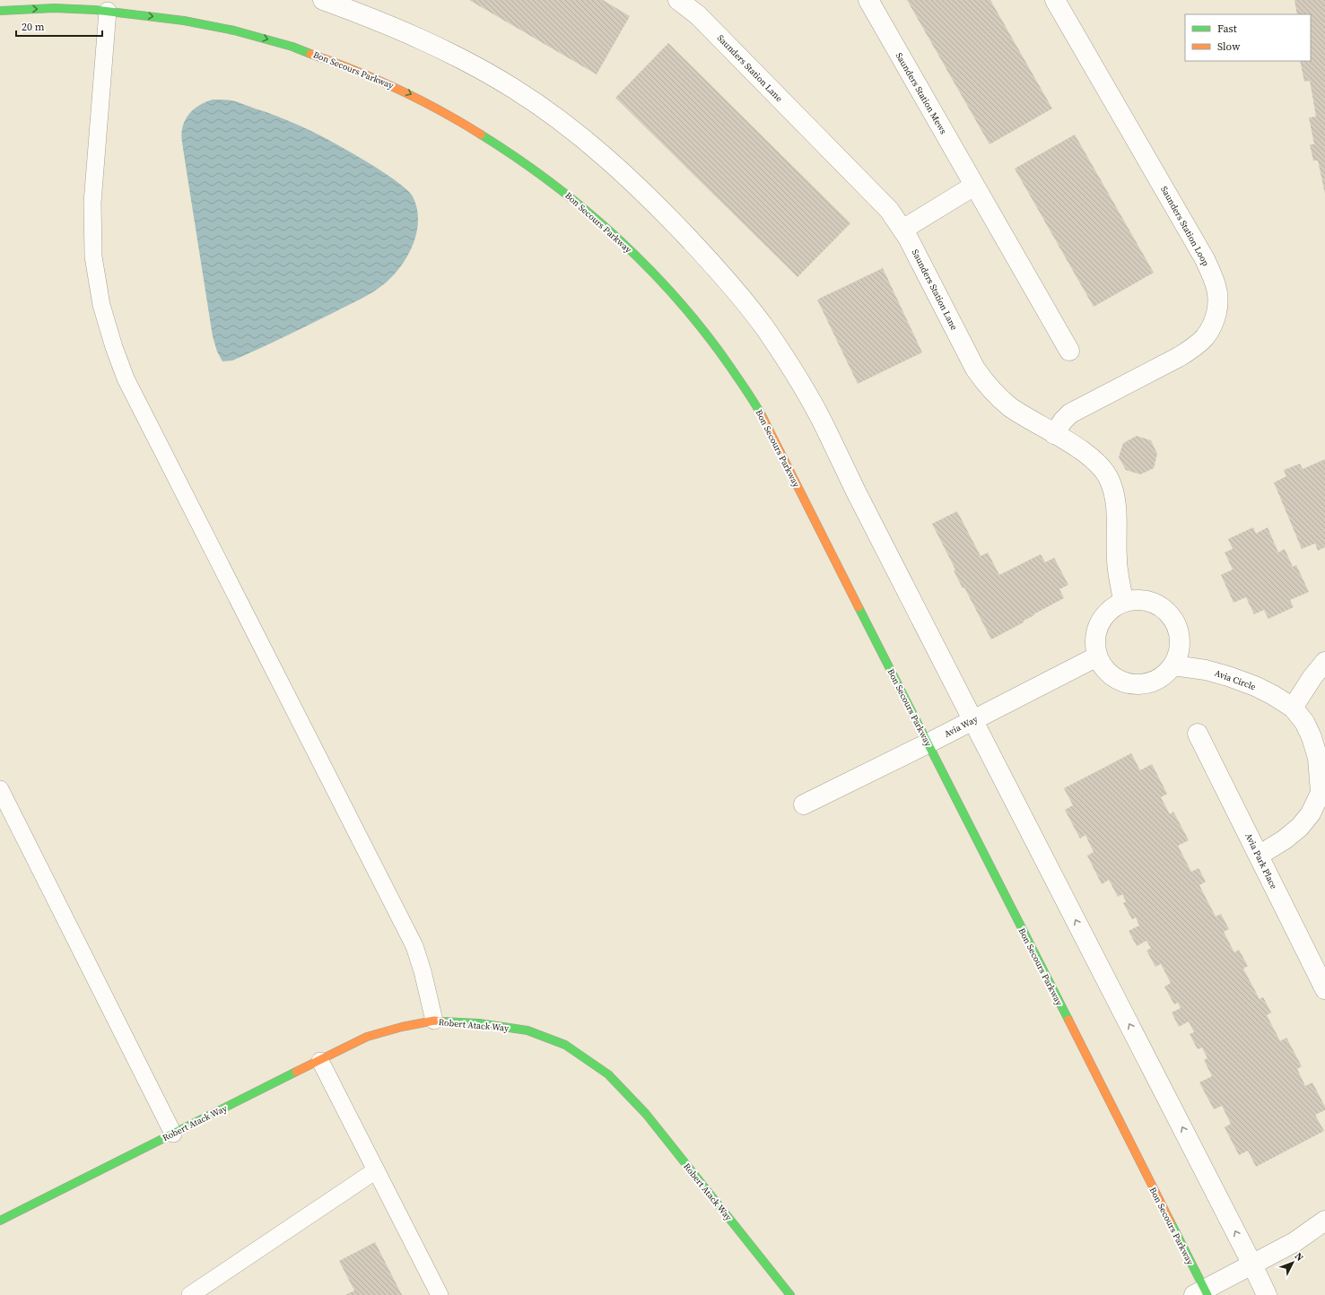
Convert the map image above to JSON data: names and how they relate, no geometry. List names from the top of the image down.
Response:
{
  "streets": {
    "street": [
      "Saunders Station Lane",
      "Bon Secours Parkway",
      "Saunders Station Mews",
      "Saunders Station Loop",
      "Avia Circle",
      "Avia Way",
      "Avia Park Place",
      "Robert Atack Way"
    ]
  },
  "crossings": [
    ["Saunders Station Lane", "Saunders Station Loop"],
    ["Saunders Station Lane", "Avia Circle"],
    ["Saunders Station Lane", "Avia Way"],
    ["Bon Secours Parkway", "Avia Way"],
    ["Avia Circle", "Avia Way"],
    ["Avia Circle", "Avia Park Place"]
  ],
  "legend": ["Fast", "Slow"],
  "scale_bar": "20 m",
  "north": "top right"
}
